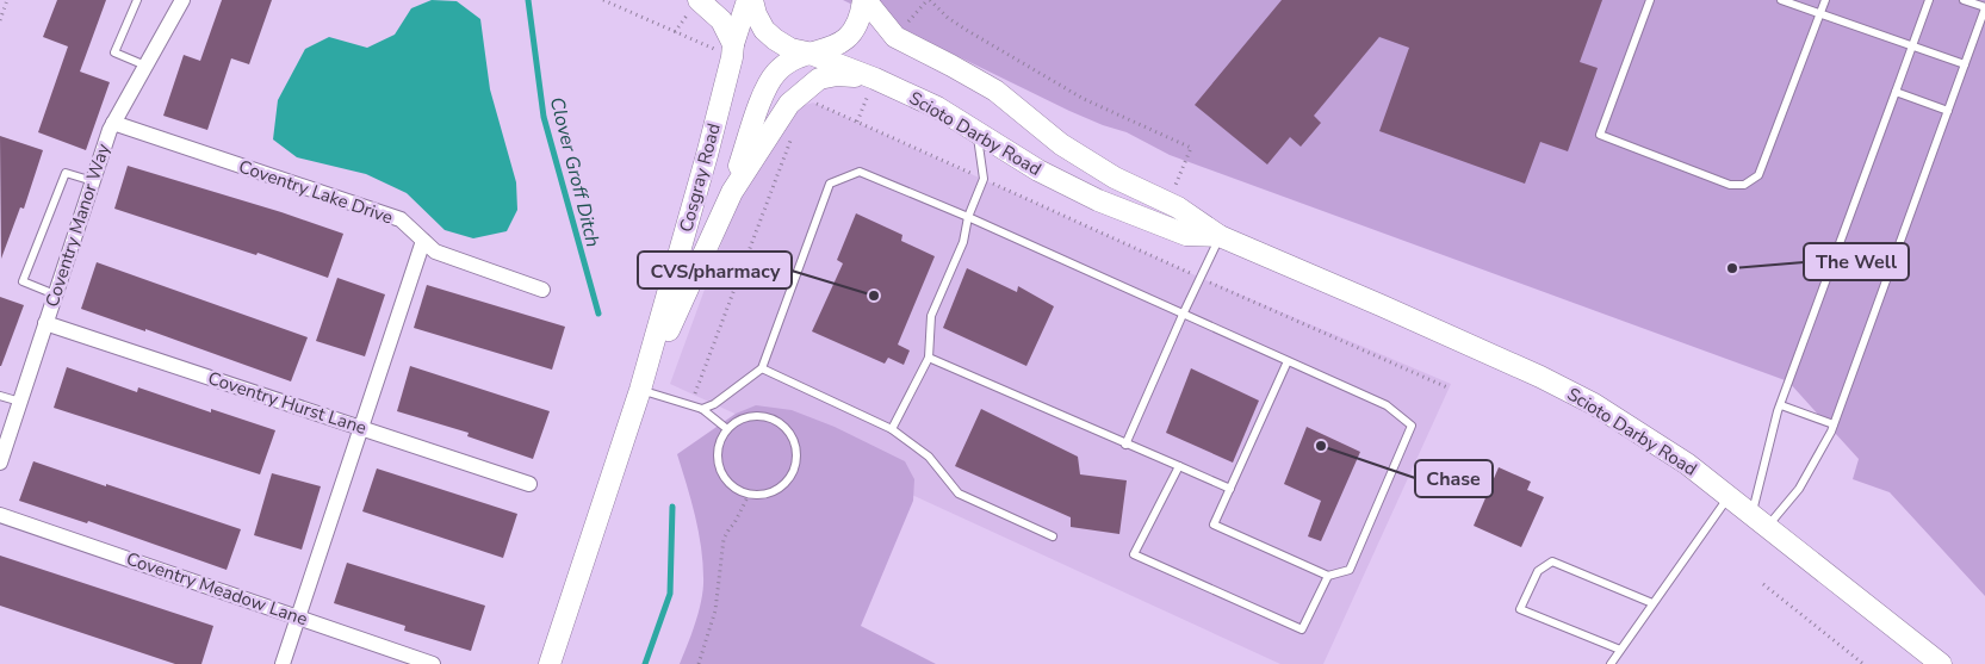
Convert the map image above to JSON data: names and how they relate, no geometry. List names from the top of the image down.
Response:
{
  "streets": {
    "main road": ["Scioto Darby Road", "Cosgray Road"],
    "street": [
      "Coventry Lake Drive",
      "Coventry Manor Way",
      "Coventry Hurst Lane",
      "Coventry Meadow Lane"
    ]
  },
  "crossings": [
    ["Scioto Darby Road", "Cosgray Road"],
    ["Coventry Lake Drive", "Coventry Manor Way"],
    ["Coventry Manor Way", "Coventry Hurst Lane"]
  ],
  "water": ["Clover Groff Ditch"],
  "places": ["The Well", "CVS/pharmacy", "Chase"]
}
